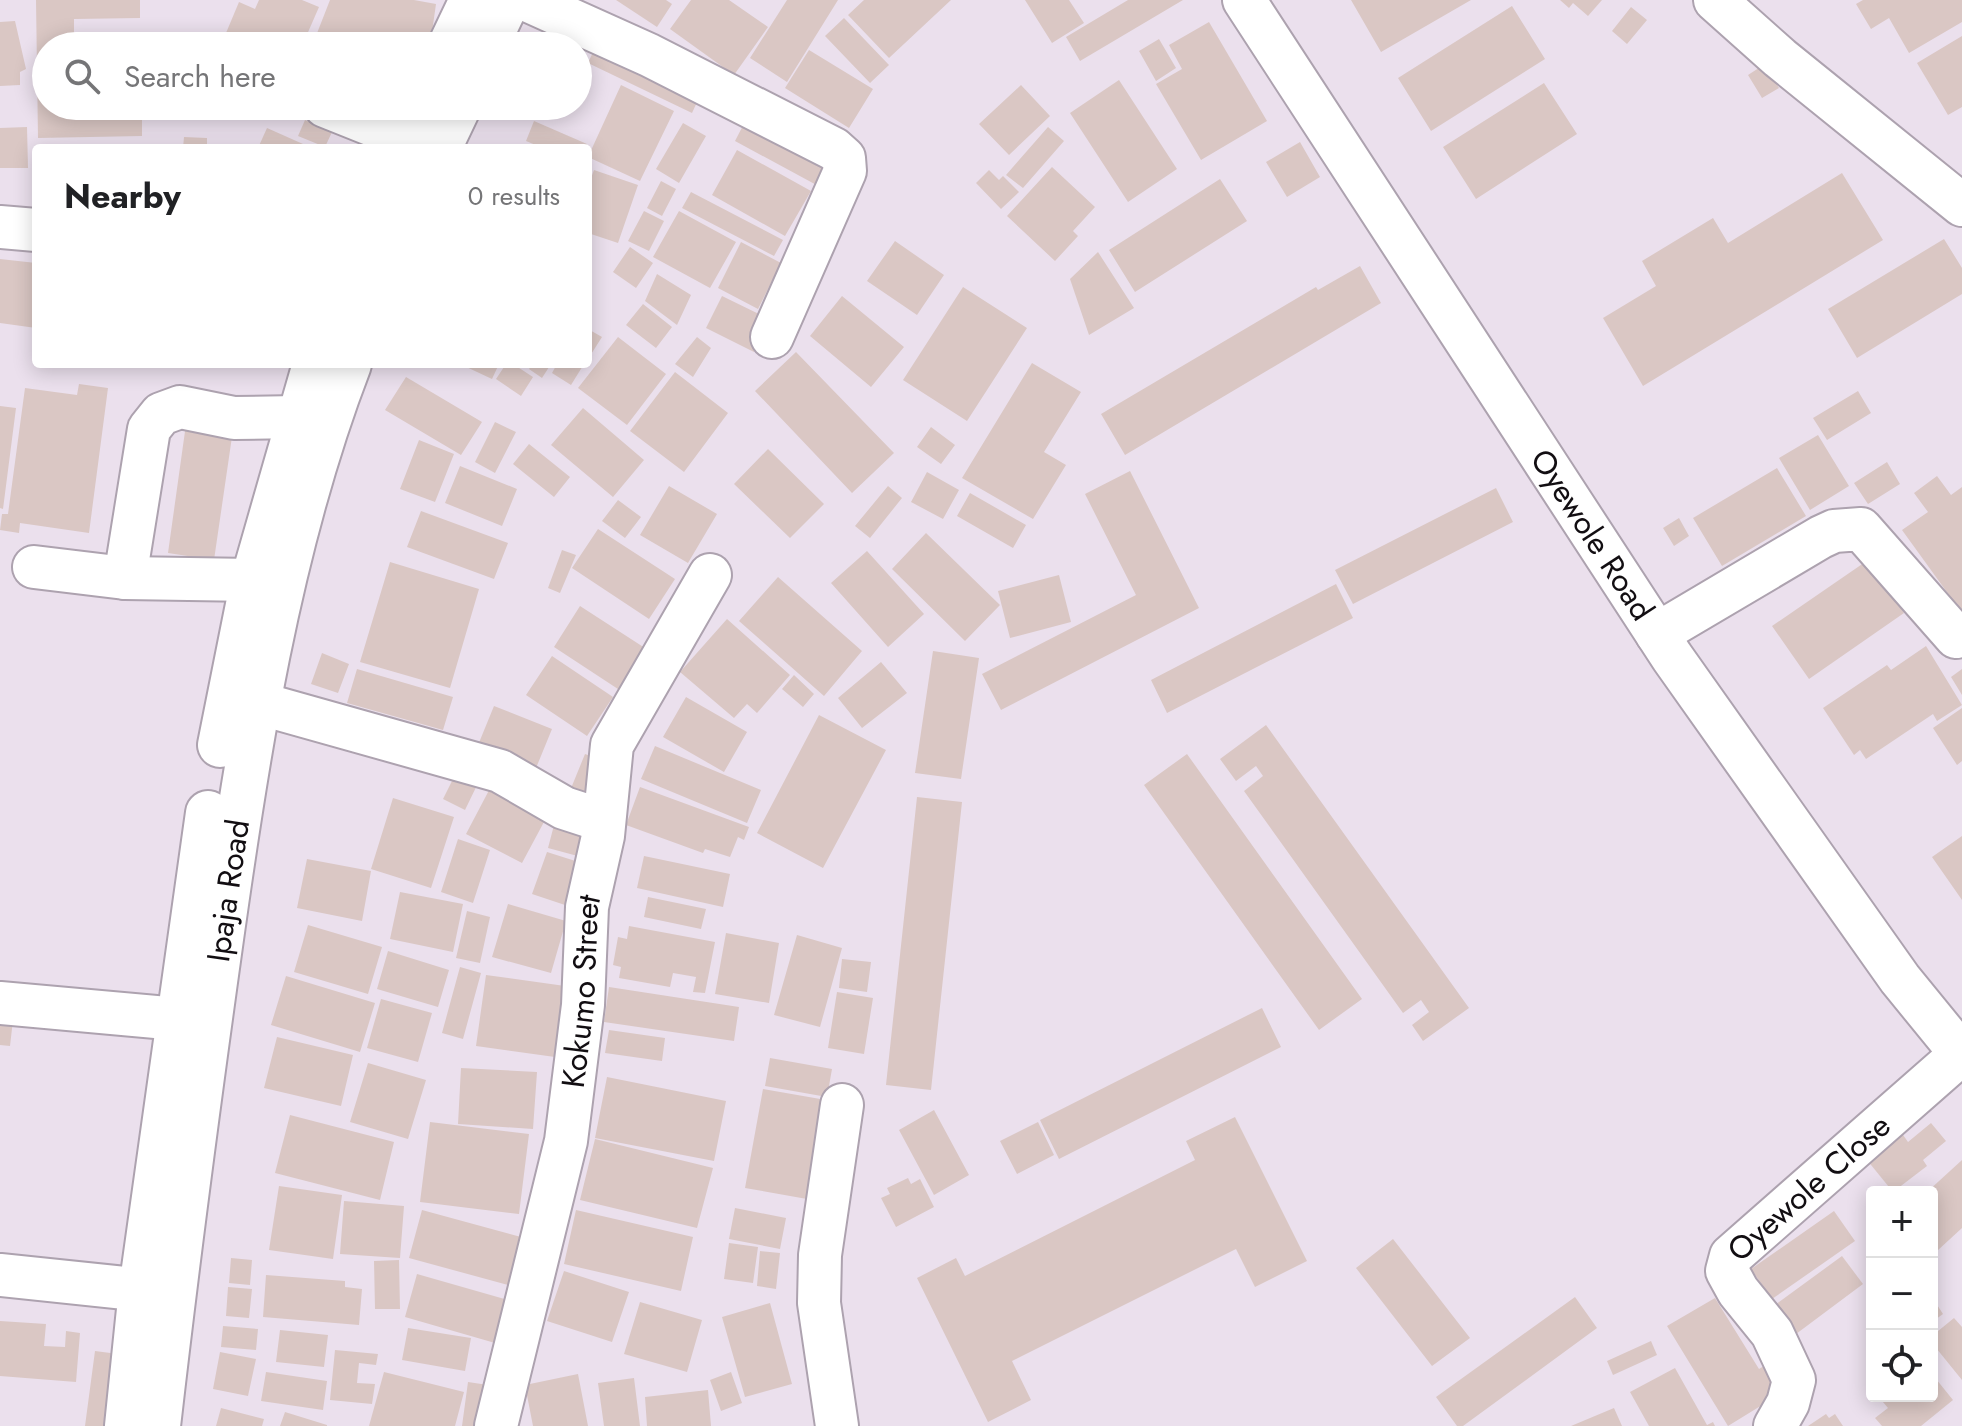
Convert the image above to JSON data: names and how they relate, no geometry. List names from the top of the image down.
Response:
{
  "streets": {
    "main road": ["Ipaja Road"],
    "street": ["Oyewole Road", "Kokumo Street", "Oyewole Close"]
  },
  "crossings": [
    ["Oyewole Road", "Oyewole Close"]
  ],
  "page": {
    "search": "Search here",
    "heading": ["Nearby", "0 results"],
    "map_buttons": ["+", "−"]
  }
}
